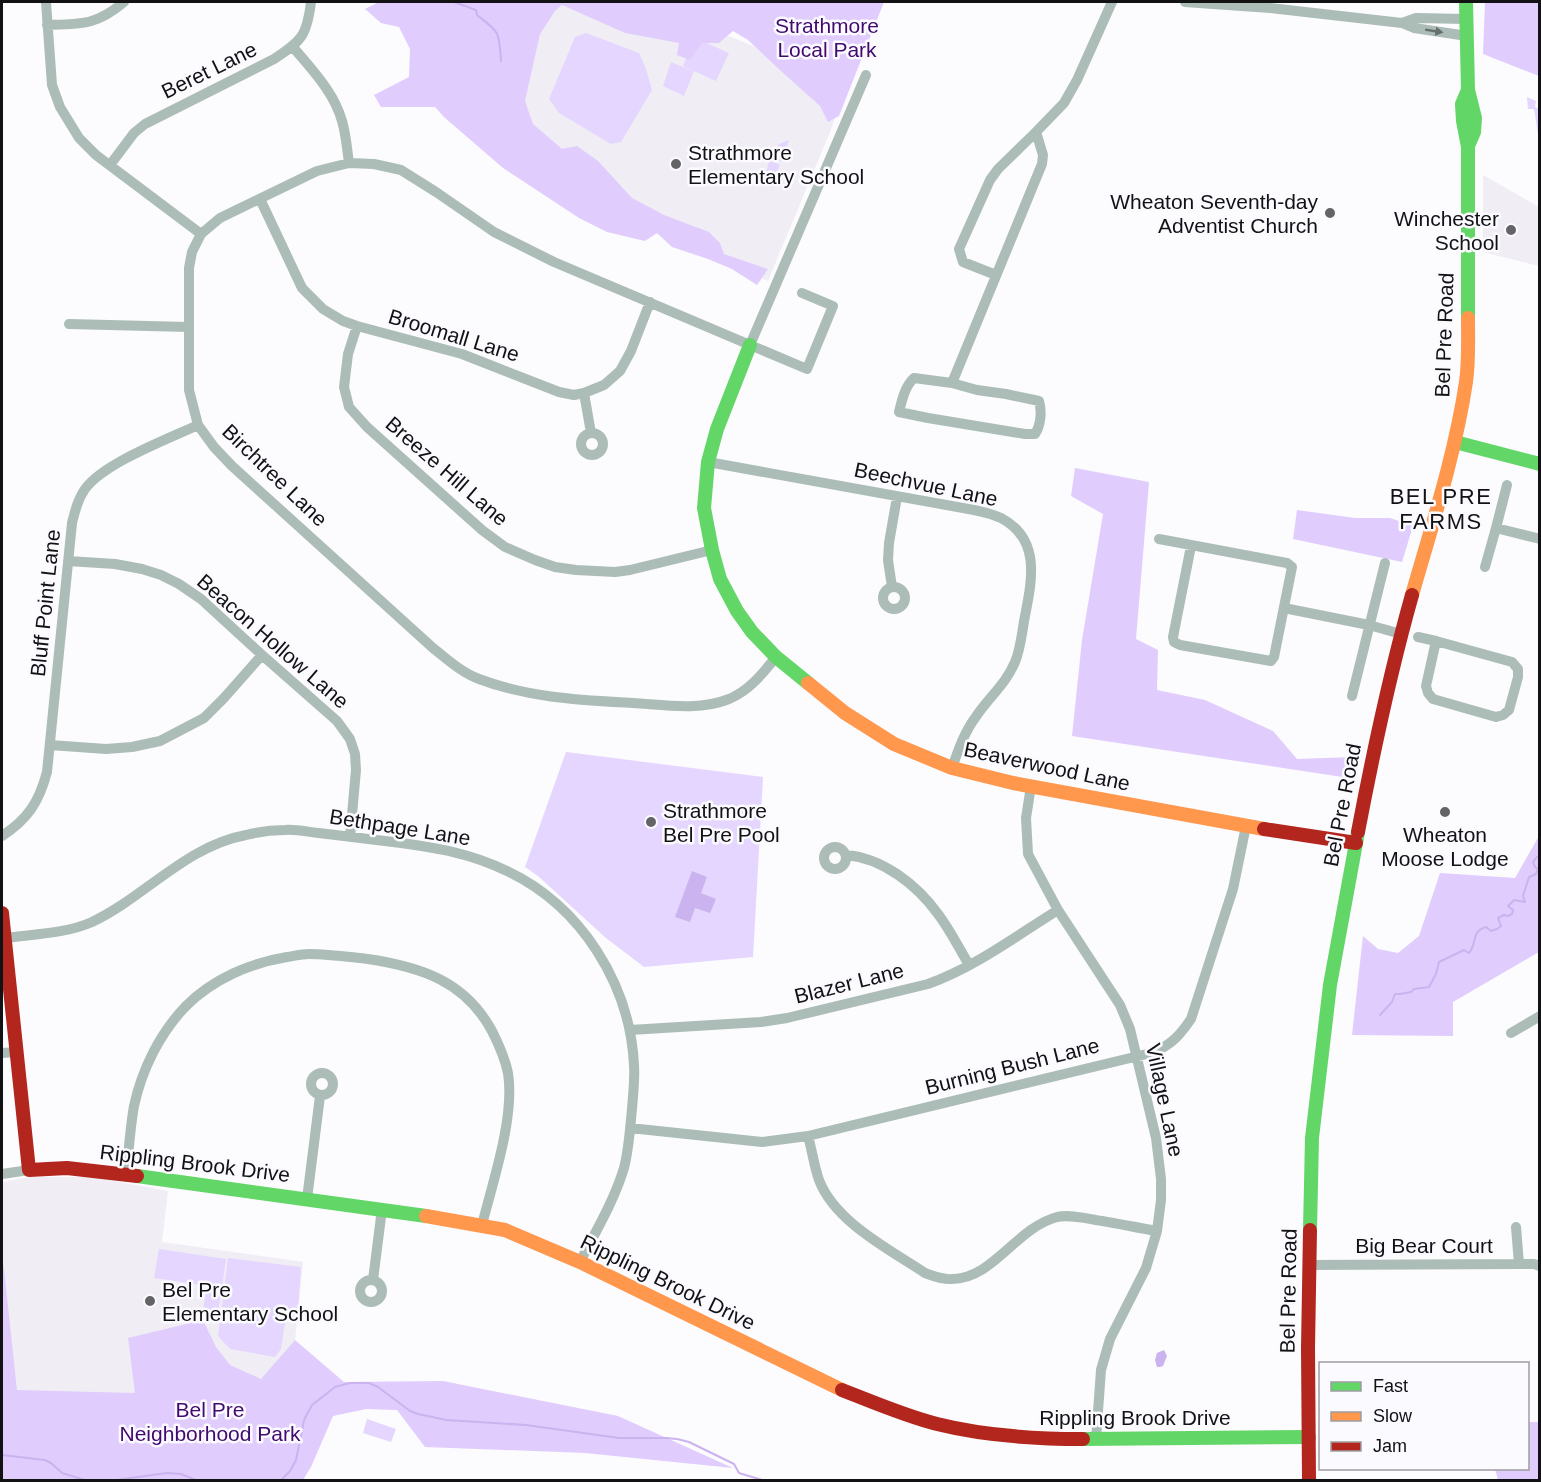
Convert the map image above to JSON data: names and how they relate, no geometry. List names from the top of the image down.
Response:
{
  "streets": {
    "street": [
      "Beret Lane",
      "Broomall Lane",
      "Bel Pre Road",
      "Breeze Hill Lane",
      "Birchtree Lane",
      "Beechvue Lane",
      "Bluff Point Lane",
      "Beacon Hollow Lane",
      "Beaverwood Lane",
      "Bethpage Lane",
      "Blazer Lane",
      "Burning Bush Lane",
      "Village Lane",
      "Rippling Brook Drive",
      "Big Bear Court"
    ]
  },
  "crossings": [
    ["Broomall Lane", "Breeze Hill Lane"],
    ["Bel Pre Road", "Beaverwood Lane"],
    ["Bel Pre Road", "Rippling Brook Drive"],
    ["Bel Pre Road", "Big Bear Court"],
    ["Breeze Hill Lane", "Beaverwood Lane"],
    ["Birchtree Lane", "Bluff Point Lane"],
    ["Birchtree Lane", "Beaverwood Lane"],
    ["Beechvue Lane", "Beaverwood Lane"],
    ["Bluff Point Lane", "Beacon Hollow Lane"],
    ["Beacon Hollow Lane", "Bethpage Lane"],
    ["Beaverwood Lane", "Burning Bush Lane"],
    ["Beaverwood Lane", "Village Lane"],
    ["Bethpage Lane", "Blazer Lane"],
    ["Bethpage Lane", "Burning Bush Lane"],
    ["Bethpage Lane", "Rippling Brook Drive"],
    ["Blazer Lane", "Village Lane"],
    ["Burning Bush Lane", "Village Lane"],
    ["Village Lane", "Rippling Brook Drive"]
  ],
  "districts": ["BEL PRE FARMS"],
  "parks": ["Strathmore Local Park", "Bel Pre Neighborhood Park"],
  "places": [
    "Strathmore Elementary School",
    "Wheaton Seventh-day Adventist Church",
    "Winchester School",
    "Wheaton Moose Lodge",
    "Strathmore Bel Pre Pool",
    "Bel Pre Elementary School"
  ],
  "legend": ["Fast", "Slow", "Jam"]
}
